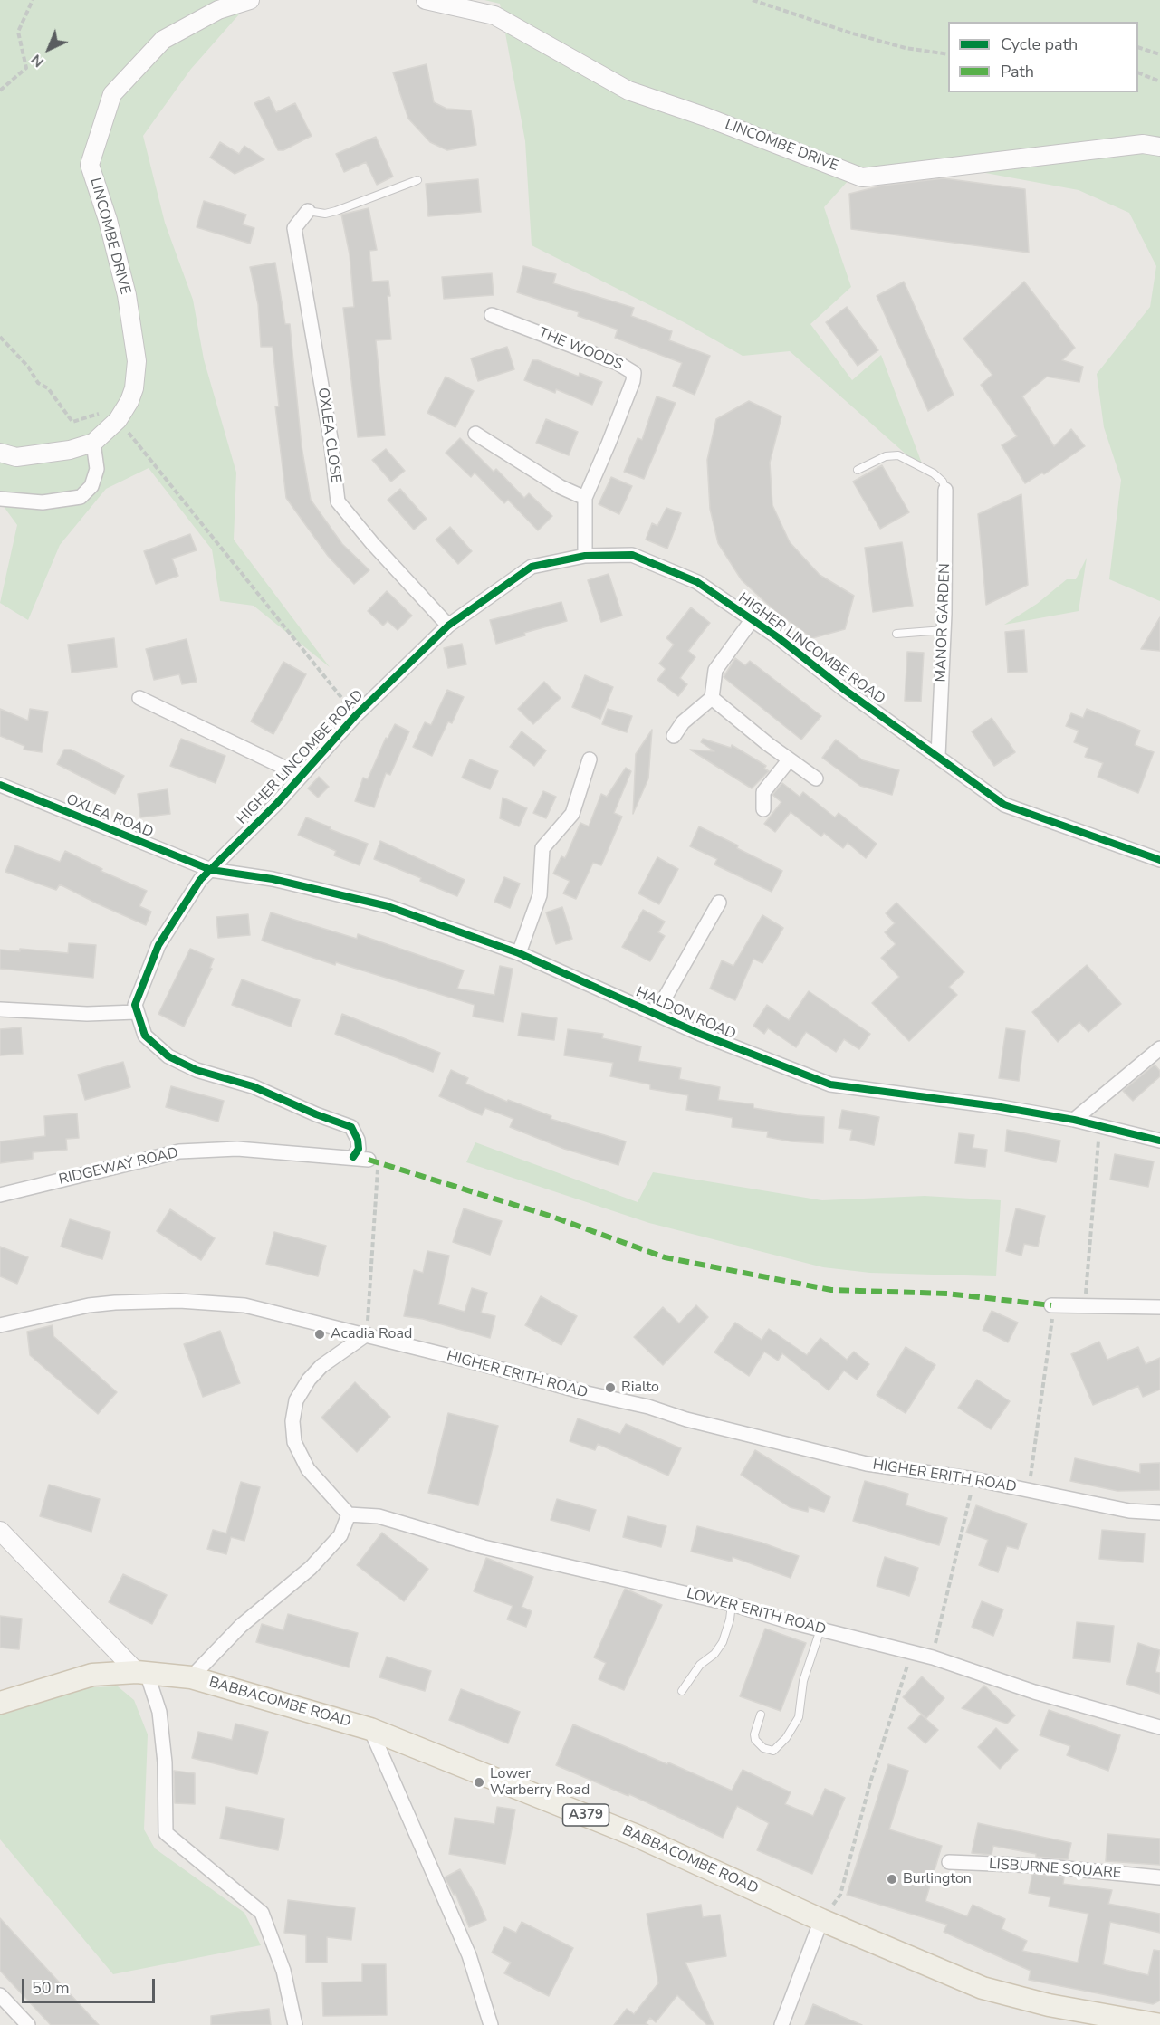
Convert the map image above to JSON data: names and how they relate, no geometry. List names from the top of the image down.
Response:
{
  "streets": {
    "main road": ["BABBACOMBE ROAD", "A379"],
    "street": [
      "LINCOMBE DRIVE",
      "THE WOODS",
      "OXLEA CLOSE",
      "MANOR GARDEN",
      "HIGHER LINCOMBE ROAD",
      "OXLEA ROAD",
      "HALDON ROAD",
      "RIDGEWAY ROAD",
      "HIGHER ERITH ROAD",
      "LOWER ERITH ROAD",
      "LISBURNE SQUARE"
    ]
  },
  "crossings": [
    ["THE WOODS", "HIGHER LINCOMBE ROAD"],
    ["OXLEA CLOSE", "HIGHER LINCOMBE ROAD"],
    ["MANOR GARDEN", "HIGHER LINCOMBE ROAD"],
    ["HIGHER LINCOMBE ROAD", "OXLEA ROAD"],
    ["HIGHER LINCOMBE ROAD", "HALDON ROAD"],
    ["OXLEA ROAD", "HALDON ROAD"]
  ],
  "places": [
    "Acadia Road",
    "Rialto",
    "Lower Warberry Road",
    "Burlington"
  ],
  "legend": ["Cycle path", "Path"],
  "scale_bar": "50 m",
  "north": "bottom left"
}
